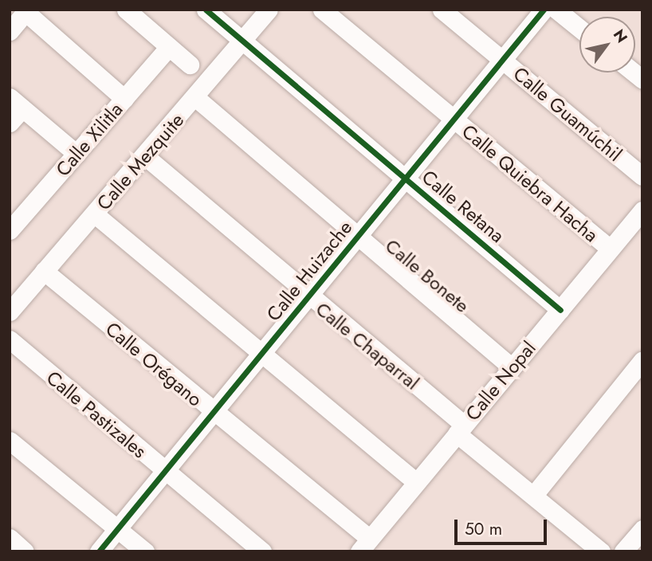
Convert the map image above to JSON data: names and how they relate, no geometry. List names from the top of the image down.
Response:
{
  "streets": {
    "street": [
      "Calle Guamúchil",
      "Calle Xilitla",
      "Calle Mezquite",
      "Calle Quiebra Hacha",
      "Calle Retana",
      "Calle Huizache",
      "Calle Bonete",
      "Calle Chaparral",
      "Calle Orégano",
      "Calle Nopal",
      "Calle Pastizales"
    ]
  },
  "crossings": [
    ["Calle Guamúchil", "Calle Huizache"],
    ["Calle Mezquite", "Calle Retana"],
    ["Calle Mezquite", "Calle Bonete"],
    ["Calle Mezquite", "Calle Chaparral"],
    ["Calle Mezquite", "Calle Orégano"],
    ["Calle Quiebra Hacha", "Calle Huizache"],
    ["Calle Quiebra Hacha", "Calle Nopal"],
    ["Calle Retana", "Calle Huizache"],
    ["Calle Retana", "Calle Nopal"],
    ["Calle Huizache", "Calle Bonete"],
    ["Calle Huizache", "Calle Chaparral"],
    ["Calle Huizache", "Calle Orégano"],
    ["Calle Huizache", "Calle Pastizales"],
    ["Calle Bonete", "Calle Nopal"],
    ["Calle Chaparral", "Calle Nopal"],
    ["Calle Orégano", "Calle Nopal"]
  ],
  "scale_bar": "50 m",
  "north": "top right"
}
